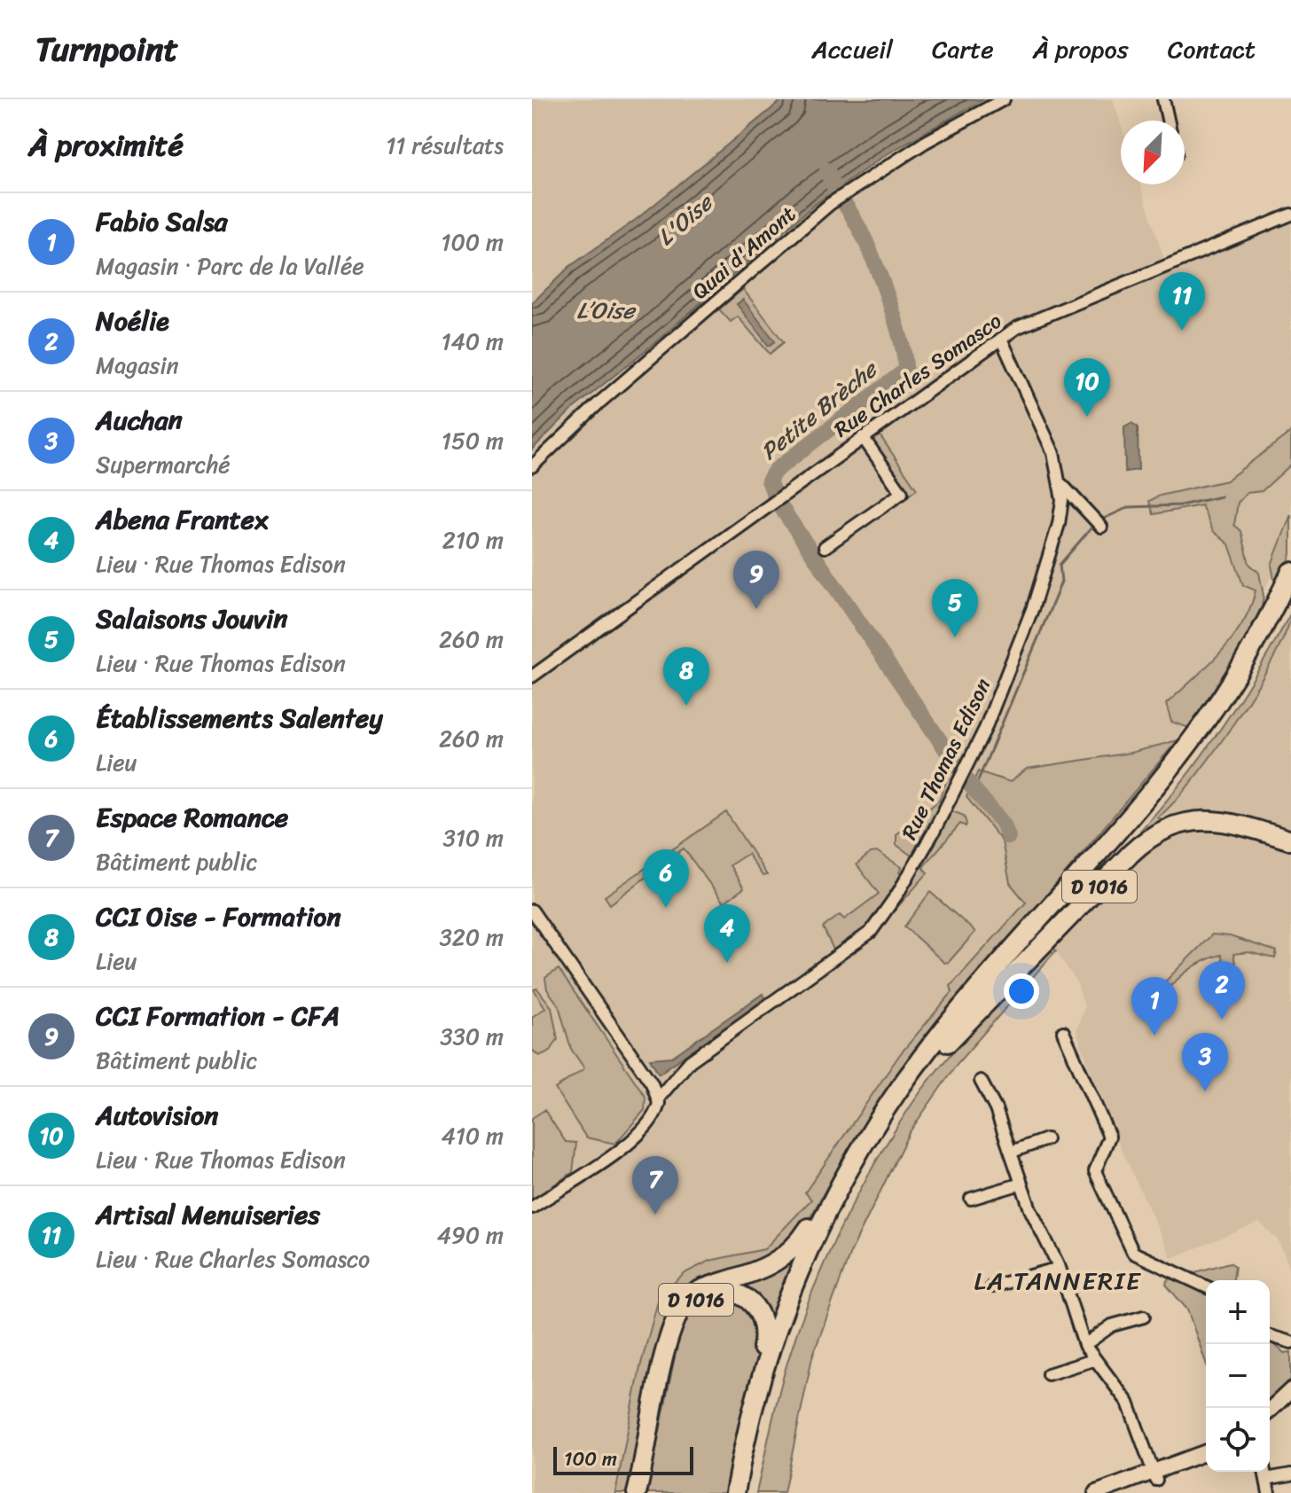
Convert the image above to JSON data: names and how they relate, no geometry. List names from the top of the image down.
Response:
{
  "streets": {
    "highway": ["D 1016"],
    "street": ["Quai d'Amont", "Rue Charles Somasco", "Rue Thomas Edison"]
  },
  "crossings": [
    ["Rue Charles Somasco", "Rue Thomas Edison"]
  ],
  "districts": ["LA TANNERIE"],
  "water": ["L'Oise", "L’Oise", "Petite Brèche"],
  "scale_bar": "100 m",
  "north": "bottom left",
  "page": {
    "header": "Turnpoint",
    "nav": [
      "Accueil",
      "Carte",
      "À propos",
      "Contact"
    ],
    "heading": ["À proximité", "11 résultats"],
    "list": [
      {
        "mark": "1",
        "name": "Fabio Salsa",
        "note": "Magasin · Parc de la Vallée",
        "value": "100 m"
      },
      {
        "mark": "2",
        "name": "Noélie",
        "note": "Magasin",
        "value": "140 m"
      },
      {
        "mark": "3",
        "name": "Auchan",
        "note": "Supermarché",
        "value": "150 m"
      },
      {
        "mark": "4",
        "name": "Abena Frantex",
        "note": "Lieu · Rue Thomas Edison",
        "value": "210 m"
      },
      {
        "mark": "5",
        "name": "Salaisons Jouvin",
        "note": "Lieu · Rue Thomas Edison",
        "value": "260 m"
      },
      {
        "mark": "6",
        "name": "Établissements Salentey",
        "note": "Lieu",
        "value": "260 m"
      },
      {
        "mark": "7",
        "name": "Espace Romance",
        "note": "Bâtiment public",
        "value": "310 m"
      },
      {
        "mark": "8",
        "name": "CCI Oise - Formation",
        "note": "Lieu",
        "value": "320 m"
      },
      {
        "mark": "9",
        "name": "CCI Formation - CFA",
        "note": "Bâtiment public",
        "value": "330 m"
      },
      {
        "mark": "10",
        "name": "Autovision",
        "note": "Lieu · Rue Thomas Edison",
        "value": "410 m"
      },
      {
        "mark": "11",
        "name": "Artisal Menuiseries",
        "note": "Lieu · Rue Charles Somasco",
        "value": "490 m"
      }
    ],
    "pins": [
      "11",
      "10",
      "9",
      "5",
      "8",
      "6",
      "4",
      "2",
      "1",
      "3",
      "7"
    ],
    "map_buttons": ["+", "−"],
    "scale": "100 m"
  }
}
